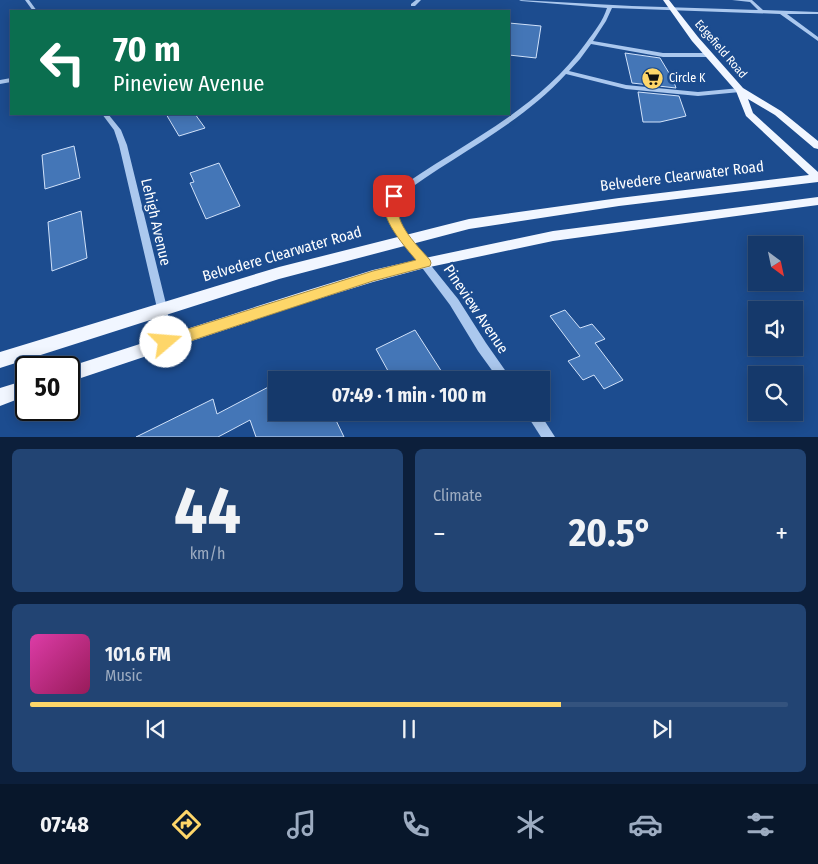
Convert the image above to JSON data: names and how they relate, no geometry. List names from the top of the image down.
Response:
{
  "streets": {
    "main road": ["Edgefield Road", "Belvedere Clearwater Road"],
    "street": ["Lehigh Avenue", "Pineview Avenue"]
  },
  "crossings": [
    ["Edgefield Road", "Belvedere Clearwater Road"],
    ["Belvedere Clearwater Road", "Lehigh Avenue"],
    ["Belvedere Clearwater Road", "Pineview Avenue"]
  ],
  "places": {
    "supermarket": ["Circle K"]
  },
  "north": "bottom right",
  "page": {
    "turn": ["70 m", "Pineview Avenue"],
    "limit": "50",
    "trip": "07:49 · 1 min · 100 m",
    "tile": [
      ["44", "km/h"],
      "Climate"
    ],
    "heat": ["−", "20.5°", "+"],
    "song": ["101.6 FM", "Music"],
    "tabs": "07:48"
  }
}
